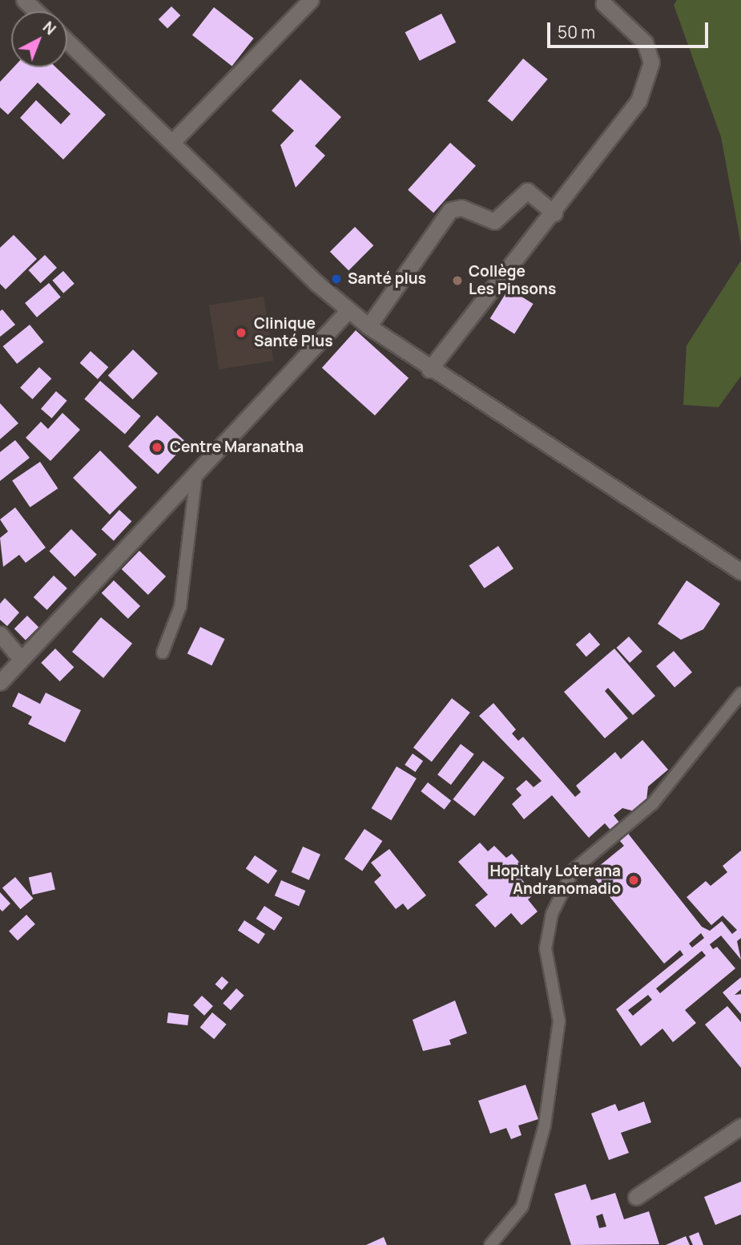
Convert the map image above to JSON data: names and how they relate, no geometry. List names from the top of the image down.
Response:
{
  "places": [
    "Santé plus",
    "Collège Les Pinsons",
    "Clinique Santé Plus",
    "Centre Maranatha",
    "Hopitaly Loterana Andranomadio"
  ],
  "scale_bar": "50 m",
  "north": "top right"
}
